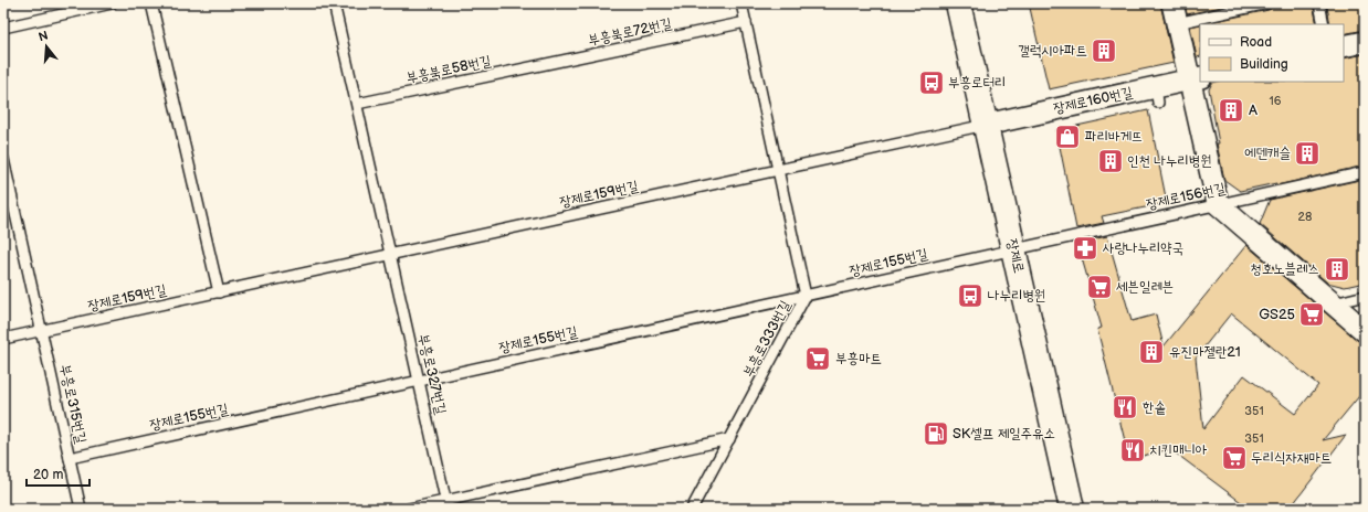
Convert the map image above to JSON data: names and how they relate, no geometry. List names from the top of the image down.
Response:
{
  "streets": {
    "main road": ["장제로"],
    "street": ["장제로160번길"],
    "lane": [
      "부흥북로72번길",
      "부흥북로58번길",
      "장제로159번길",
      "장제로156번길",
      "장제로155번길",
      "부흥로333번길",
      "부흥로327번길",
      "부흥로315번길"
    ]
  },
  "crossings": [
    ["부흥북로72번길", "부흥북로58번길"],
    ["장제로160번길", "장제로159번길"],
    ["장제로160번길", "장제로"],
    ["장제로159번길", "장제로"],
    ["장제로159번길", "부흥로333번길"],
    ["장제로159번길", "부흥로327번길"],
    ["장제로159번길", "부흥로315번길"],
    ["장제로156번길", "장제로"],
    ["장제로156번길", "장제로155번길"],
    ["장제로", "장제로155번길"],
    ["장제로155번길", "부흥로333번길"],
    ["장제로155번길", "부흥로327번길"],
    ["장제로155번길", "부흥로315번길"]
  ],
  "places": {
    "building": [
      "갤럭시아파트",
      "A",
      "에덴캐슬",
      "인천 나누리병원",
      "청호노블레스",
      "유진마젤란21"
    ],
    "bus stop": ["부흥로터리", "나누리병원"],
    "shop": ["파리바게뜨"],
    "pharmacy": ["사랑나누리약국"],
    "supermarket": [
      "세븐일레븐",
      "GS25",
      "부흥마트",
      "두리식자재마트"
    ],
    "restaurant": ["한솥", "치킨매니아"],
    "fuel station": ["SK셀프 제일주유소"]
  },
  "house_numbers": [
    "16",
    "28",
    "351",
    "351"
  ],
  "legend": ["Road", "Building"],
  "scale_bar": "20 m",
  "north": "top"
}
